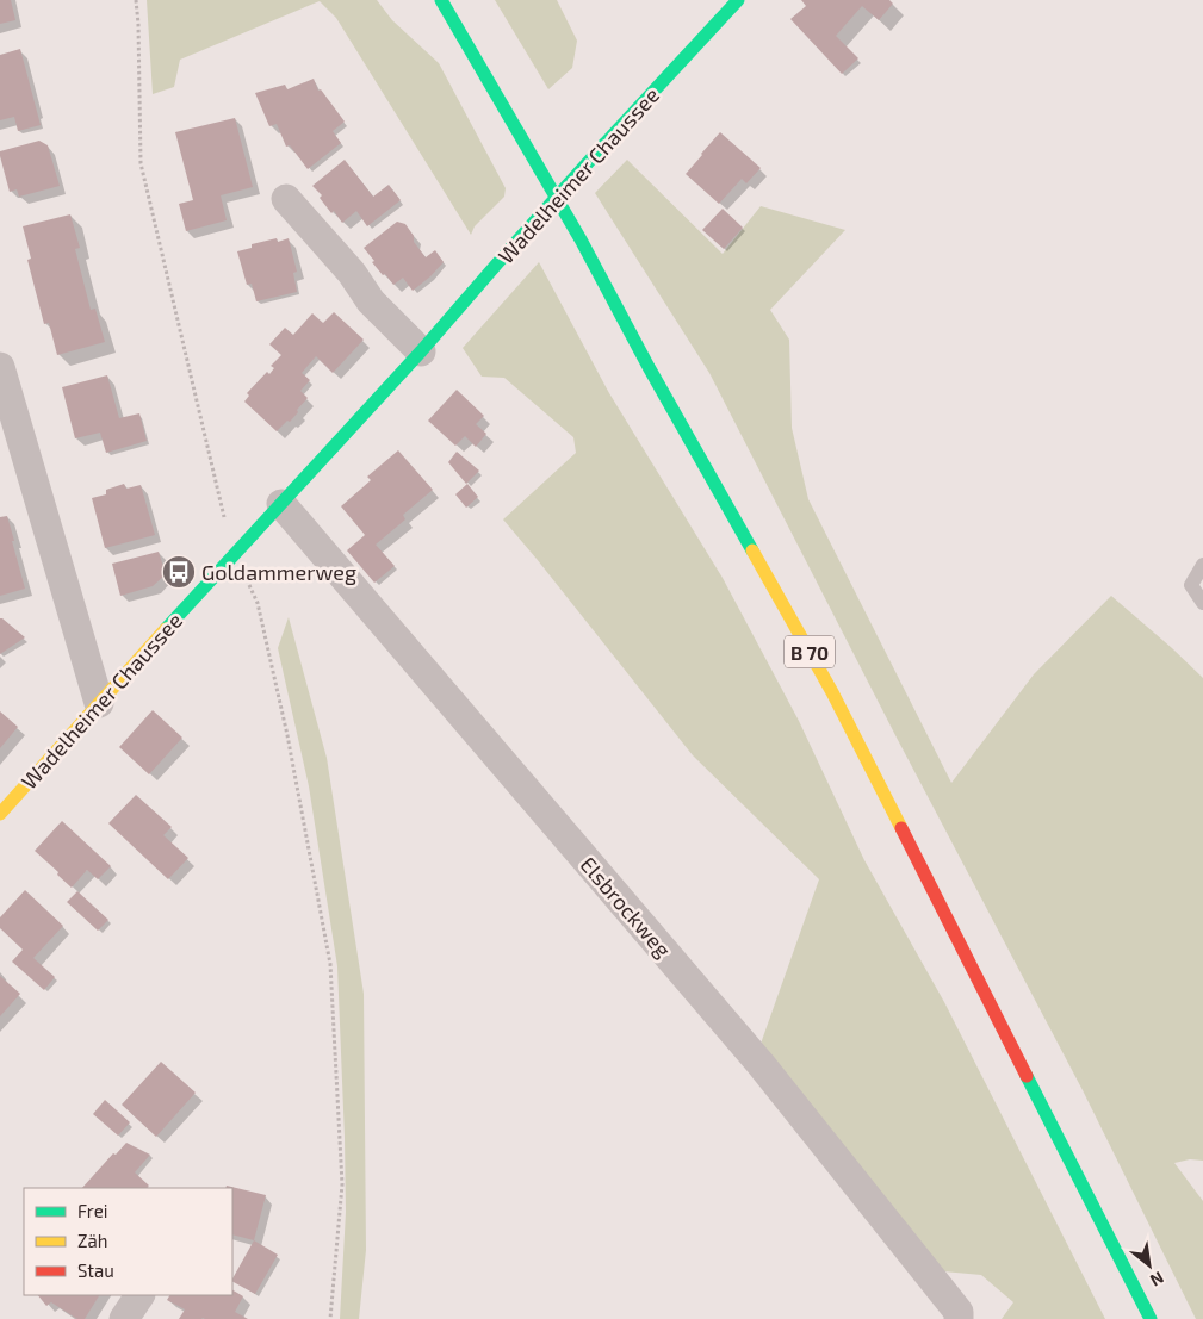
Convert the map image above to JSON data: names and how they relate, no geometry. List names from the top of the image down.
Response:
{
  "streets": {
    "main road": ["Wadelheimer Chaussee", "B 70"],
    "street": ["Elsbrockweg"]
  },
  "crossings": [
    ["Wadelheimer Chaussee", "Elsbrockweg"]
  ],
  "places": {
    "bus stop": ["Goldammerweg"]
  },
  "legend": ["Frei", "Zäh", "Stau"],
  "north": "bottom right"
}
